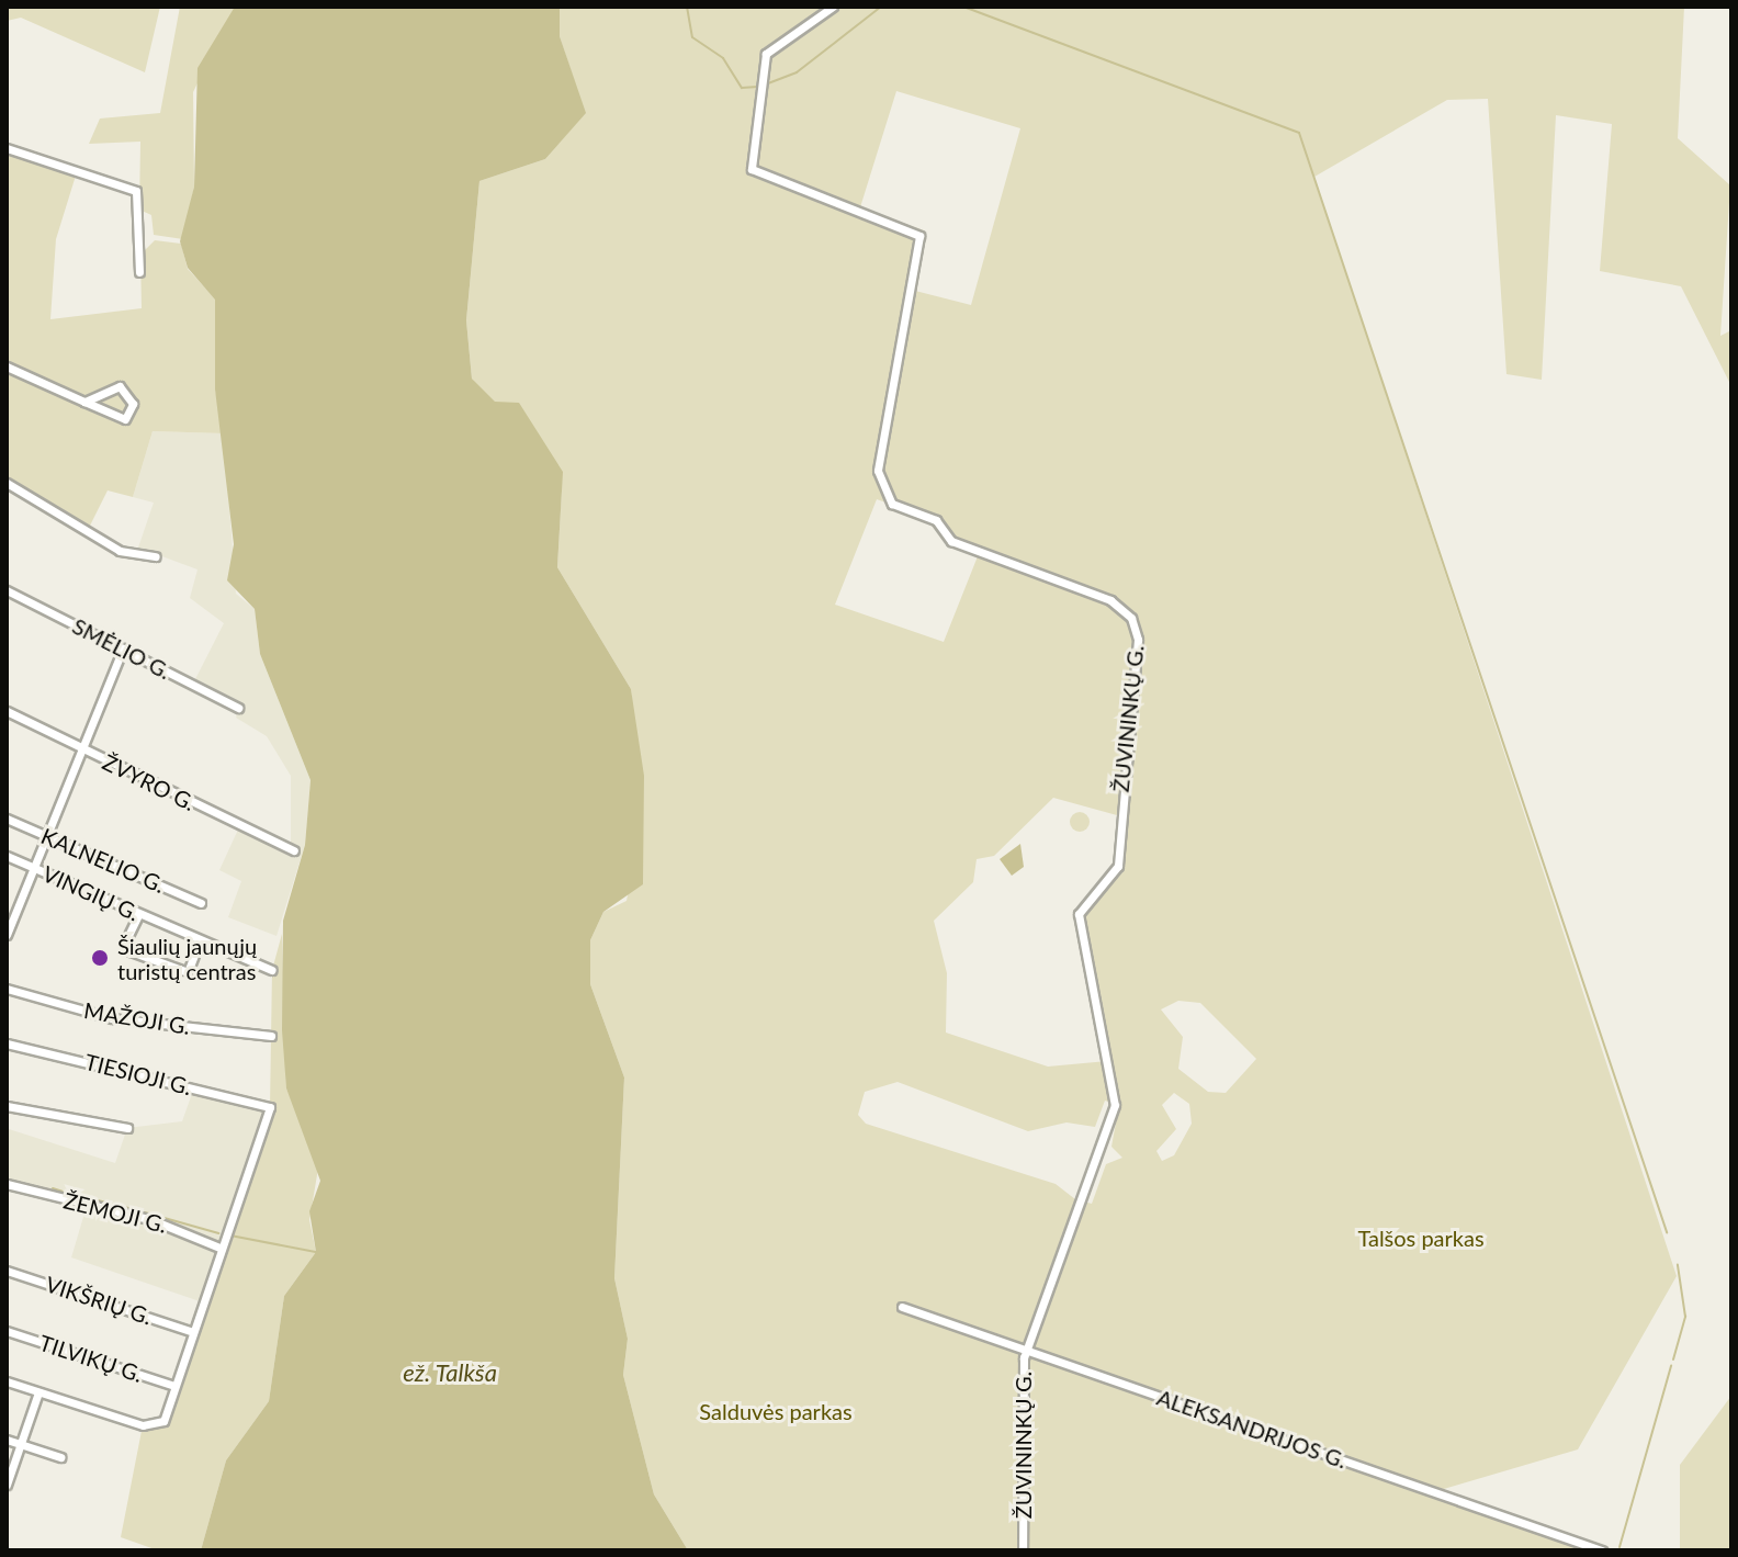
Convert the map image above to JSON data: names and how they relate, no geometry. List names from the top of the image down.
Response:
{
  "streets": {
    "street": [
      "SMĖLIO G.",
      "ŽUVININKŲ G.",
      "ŽVYRO G.",
      "KALNELIO G.",
      "VINGIŲ G.",
      "MAŽOJI G.",
      "TIESIOJI G.",
      "ŽEMOJI G.",
      "VIKŠRIŲ G.",
      "TILVIKŲ G.",
      "ALEKSANDRIJOS G."
    ]
  },
  "crossings": [
    ["ŽUVININKŲ G.", "ALEKSANDRIJOS G."],
    ["TIESIOJI G.", "ŽEMOJI G."]
  ],
  "water": ["ež. Talkša"],
  "parks": ["Talšos parkas", "Salduvės parkas"],
  "places": ["Šiaulių jaunųjų turistų centras"]
}
